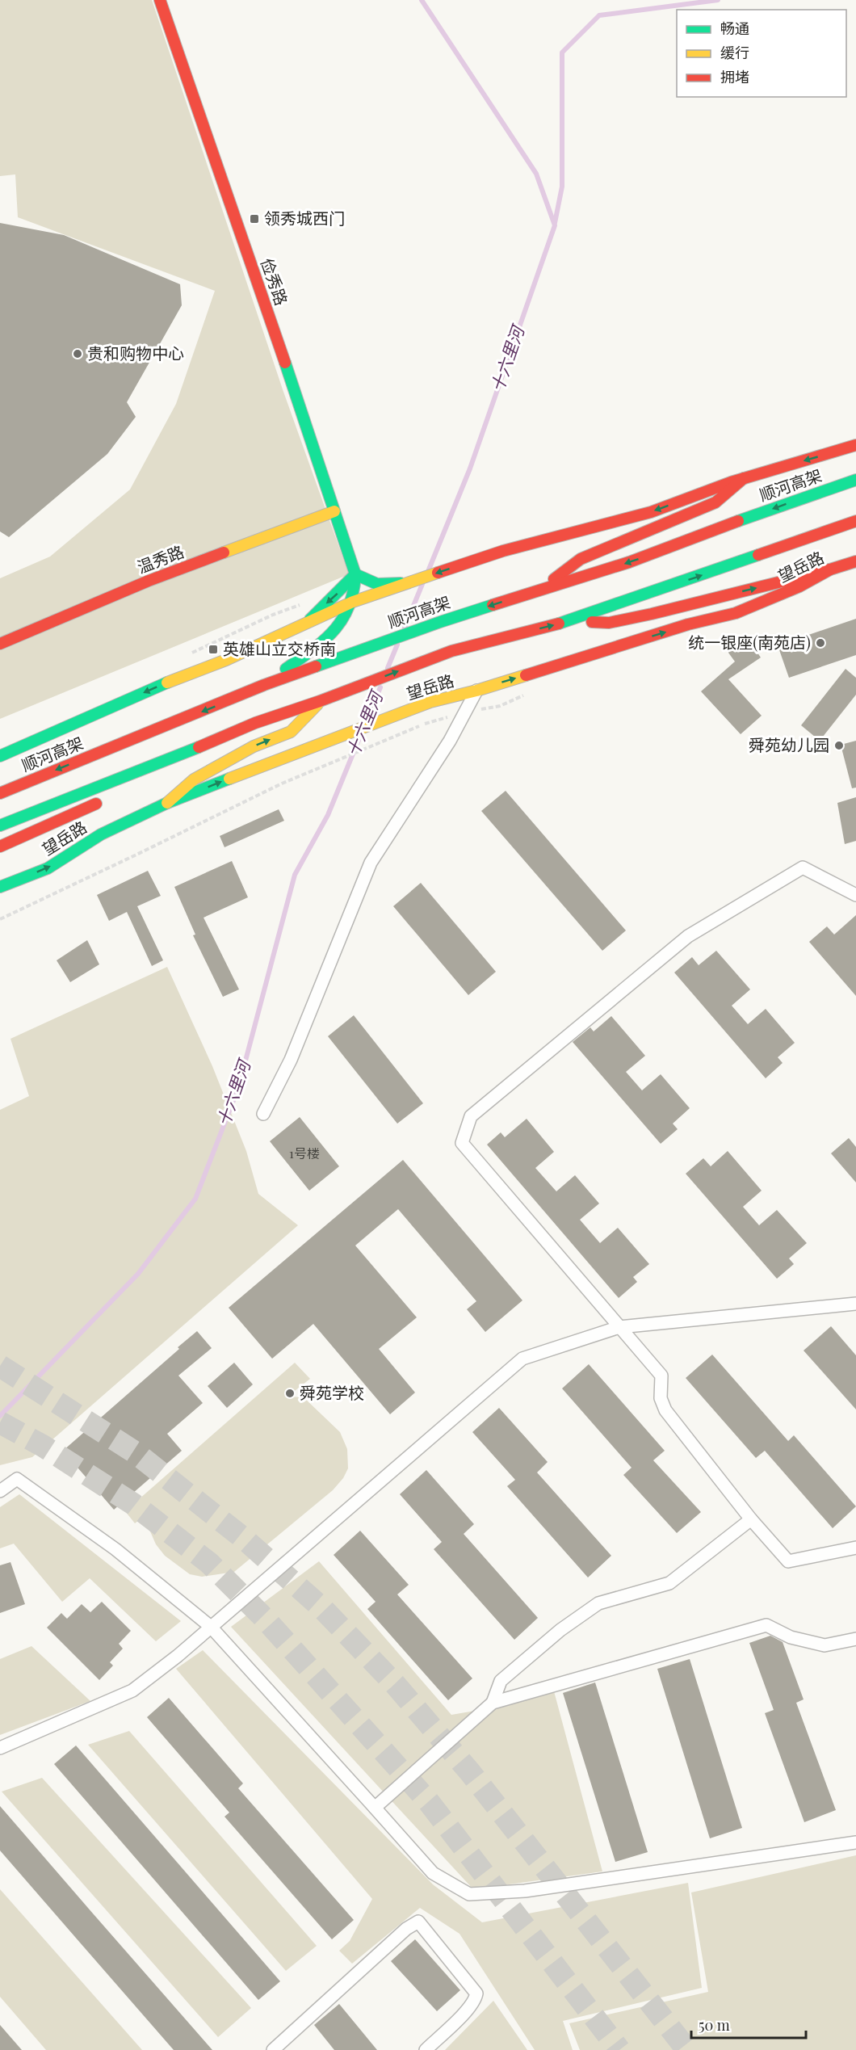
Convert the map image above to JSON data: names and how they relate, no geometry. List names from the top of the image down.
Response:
{
  "streets": {
    "main road": [
      "俭秀路",
      "顺河高架",
      "温秀路",
      "望岳路"
    ]
  },
  "crossings": [
    ["俭秀路", "温秀路"]
  ],
  "water": ["十六里河"],
  "places": {
    "transit": ["领秀城西门", "英雄山立交桥南"],
    "other": [
      "贵和购物中心",
      "统一银座(南苑店)",
      "舜苑幼儿园",
      "舜苑学校"
    ]
  },
  "house_numbers": ["1号楼"],
  "legend": ["畅通", "缓行", "拥堵"],
  "scale_bar": "50 m"
}
